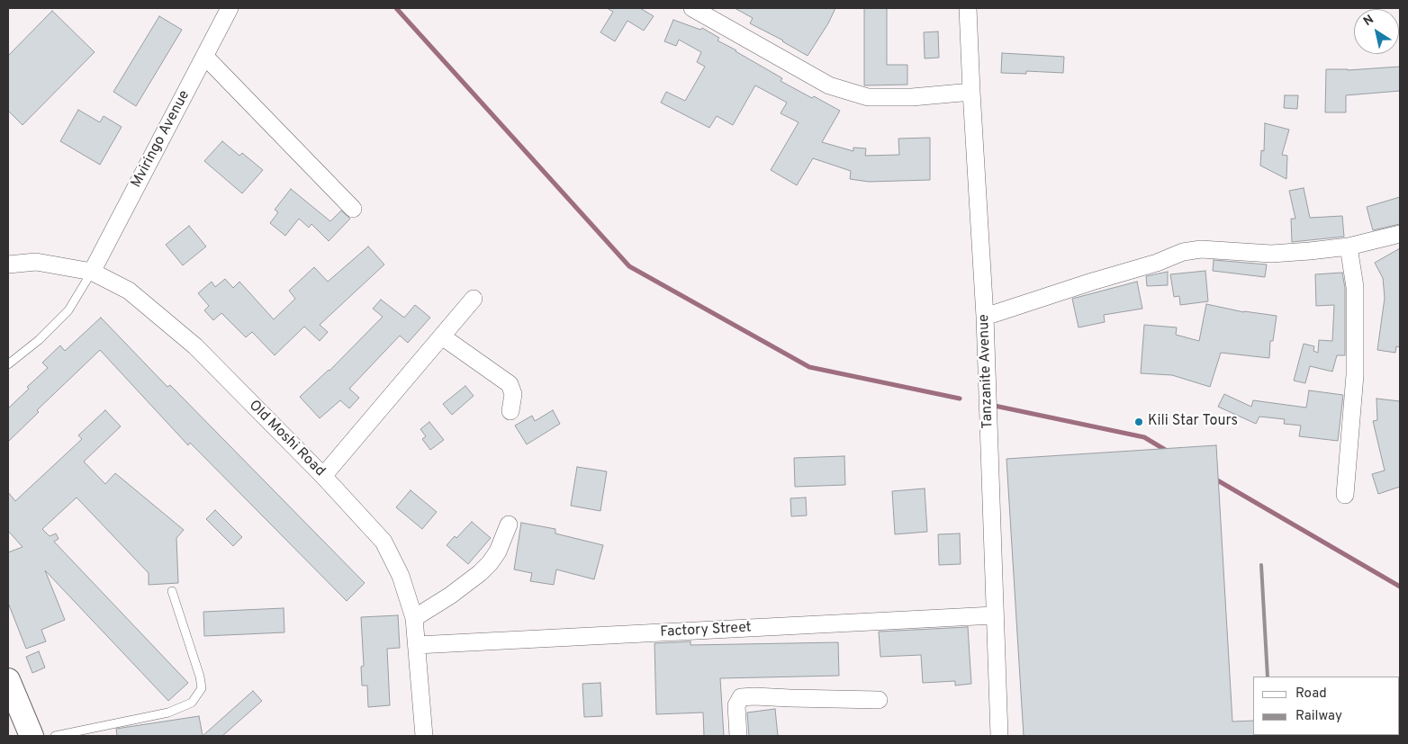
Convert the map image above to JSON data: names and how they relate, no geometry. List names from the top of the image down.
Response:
{
  "streets": {
    "street": [
      "Mviringo Avenue",
      "Tanzanite Avenue",
      "Old Moshi Road",
      "Factory Street"
    ]
  },
  "crossings": [
    ["Mviringo Avenue", "Old Moshi Road"],
    ["Tanzanite Avenue", "Factory Street"],
    ["Old Moshi Road", "Factory Street"]
  ],
  "places": ["Kili Star Tours"],
  "legend": ["Road", "Railway"],
  "north": "top left"
}
